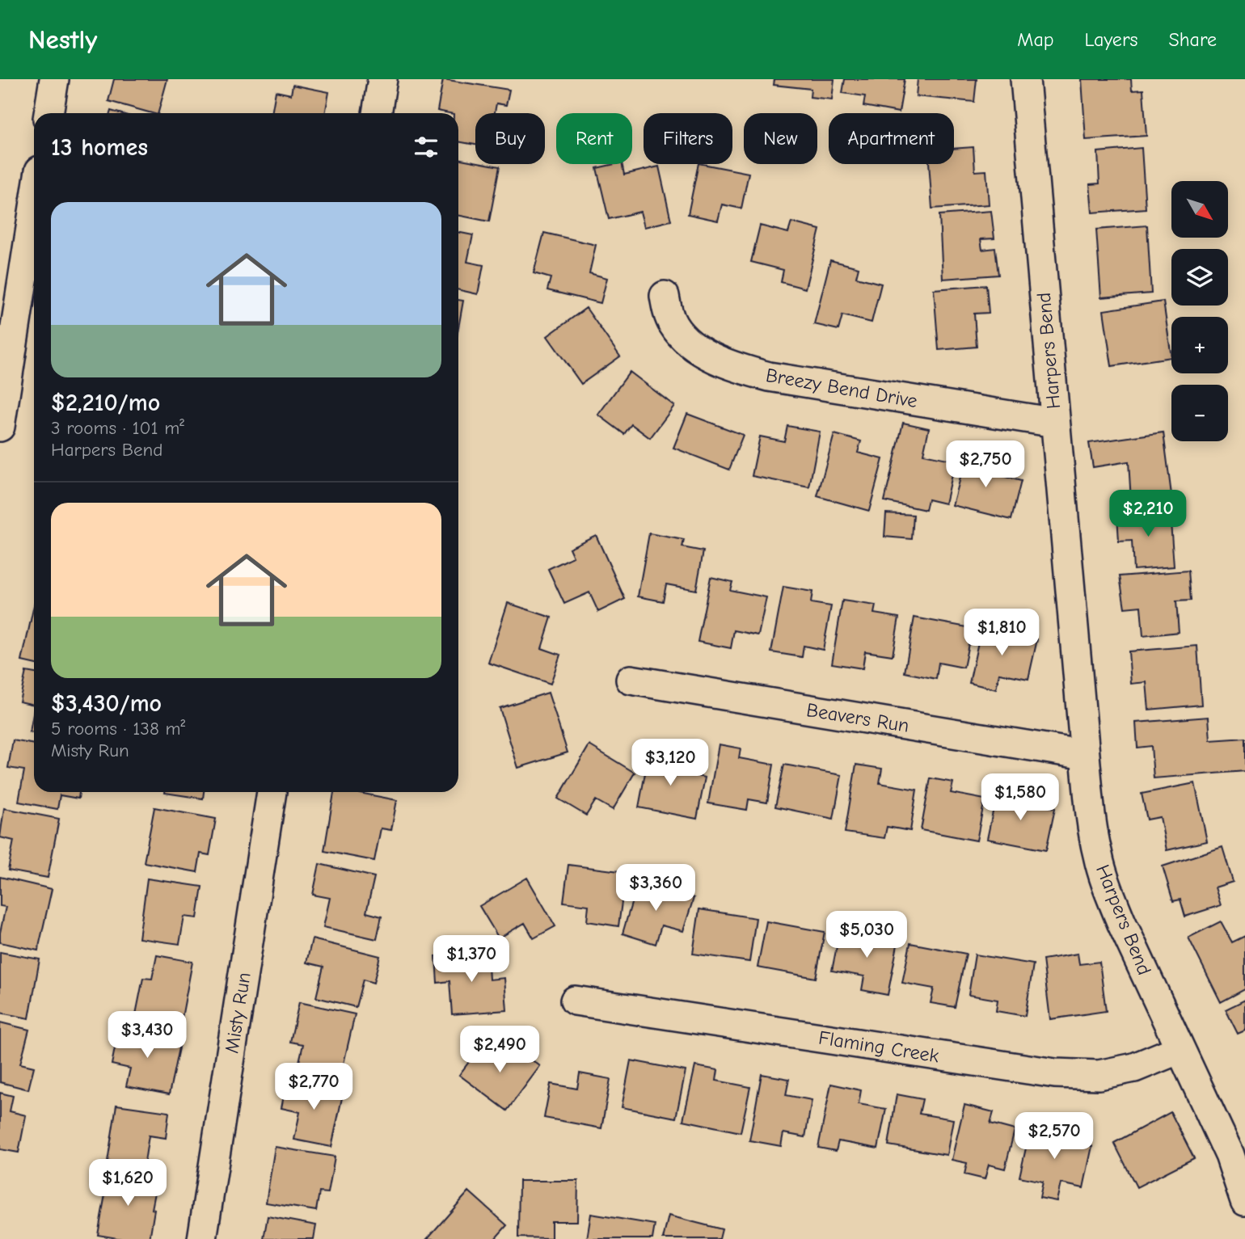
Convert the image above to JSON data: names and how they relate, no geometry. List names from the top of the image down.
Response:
{
  "streets": {
    "street": [
      "Harpers Bend",
      "Breezy Bend Drive",
      "Beavers Run",
      "Misty Run",
      "Flaming Creek"
    ]
  },
  "crossings": [
    ["Harpers Bend", "Breezy Bend Drive"],
    ["Harpers Bend", "Beavers Run"],
    ["Harpers Bend", "Flaming Creek"]
  ],
  "north": "bottom right",
  "page": {
    "header": "Nestly",
    "nav": ["Map", "Layers", "Share"],
    "chip": [
      "Buy",
      "Rent",
      "Filters",
      "New",
      "Apartment"
    ],
    "heading": "13 homes",
    "map_buttons": ["+", "−"],
    "list": [
      {
        "name": "$2,210/mo",
        "note": "3 rooms · 101 m² · Harpers Bend"
      },
      {
        "name": "$3,430/mo",
        "note": "5 rooms · 138 m² · Misty Run"
      }
    ],
    "price": [
      "$2,750",
      "$2,210",
      "$1,810",
      "$3,120",
      "$1,580",
      "$3,360",
      "$5,030",
      "$1,370",
      "$3,430",
      "$2,490",
      "$2,770",
      "$2,570",
      "$1,620"
    ]
  }
}
